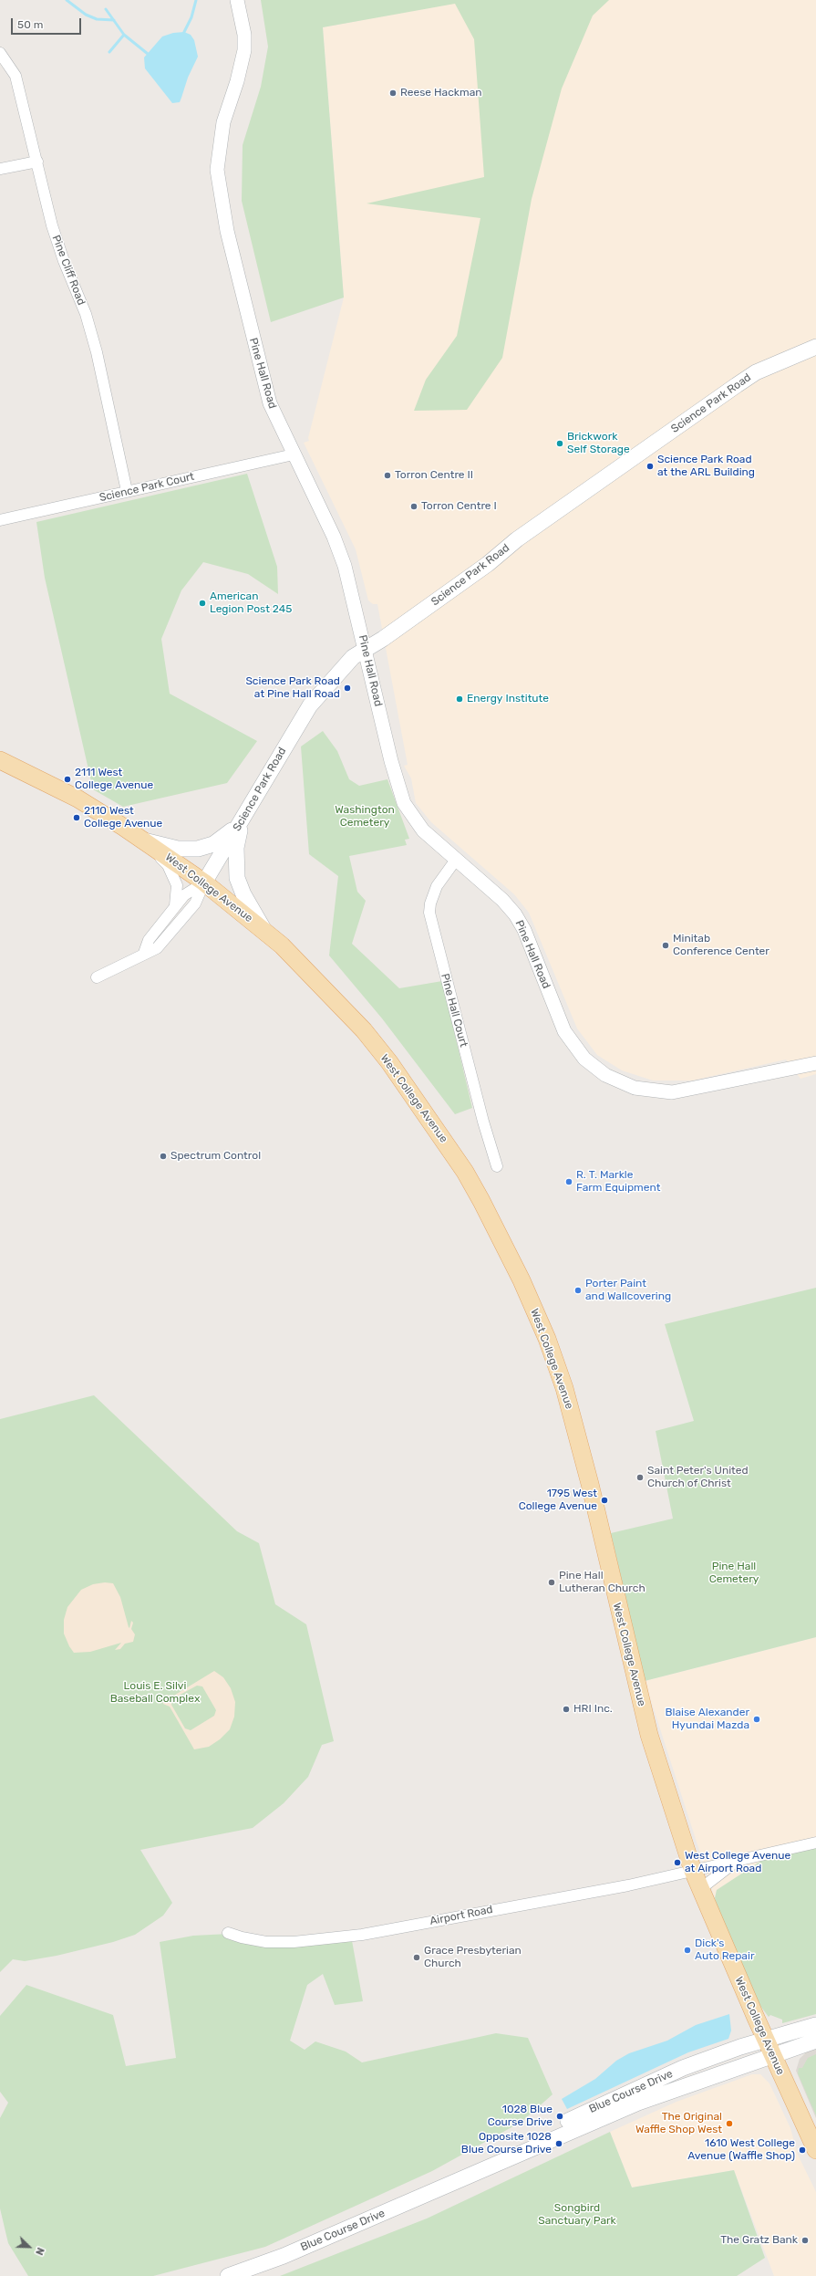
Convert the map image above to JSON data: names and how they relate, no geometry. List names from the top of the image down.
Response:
{
  "streets": {
    "main road": ["Science Park Road", "West College Avenue", "Blue Course Drive"],
    "street": [
      "Pine Cliff Road",
      "Pine Hall Road",
      "Science Park Court",
      "Pine Hall Court",
      "Airport Road"
    ]
  },
  "crossings": [
    ["Pine Cliff Road", "Science Park Court"],
    ["Pine Hall Road", "Science Park Road"],
    ["Pine Hall Road", "Science Park Court"],
    ["Pine Hall Road", "Pine Hall Court"],
    ["Science Park Road", "West College Avenue"],
    ["West College Avenue", "Airport Road"],
    ["West College Avenue", "Blue Course Drive"]
  ],
  "parks": [
    "Washington Cemetery",
    "Pine Hall Cemetery",
    "Louis E. Silvi Baseball Complex",
    "Songbird Sanctuary Park"
  ],
  "places": [
    "Reese Hackman",
    "Brickwork Self Storage",
    "Science Park Road at the ARL Building",
    "Torron Centre II",
    "Torron Centre I",
    "American Legion Post 245",
    "Science Park Road at Pine Hall Road",
    "Energy Institute",
    "2111 West College Avenue",
    "2110 West College Avenue",
    "Minitab Conference Center",
    "Spectrum Control",
    "R. T. Markle Farm Equipment",
    "Porter Paint and Wallcovering",
    "Saint Peter's United Church of Christ",
    "1795 West College Avenue",
    "Pine Hall Lutheran Church",
    "HRI Inc.",
    "Blaise Alexander Hyundai Mazda",
    "West College Avenue at Airport Road",
    "Dick's Auto Repair",
    "Grace Presbyterian Church",
    "1028 Blue Course Drive",
    "The Original Waffle Shop West",
    "Opposite 1028 Blue Course Drive",
    "1610 West College Avenue (Waffle Shop)",
    "The Gratz Bank"
  ],
  "scale_bar": "50 m",
  "north": "bottom right"
}
